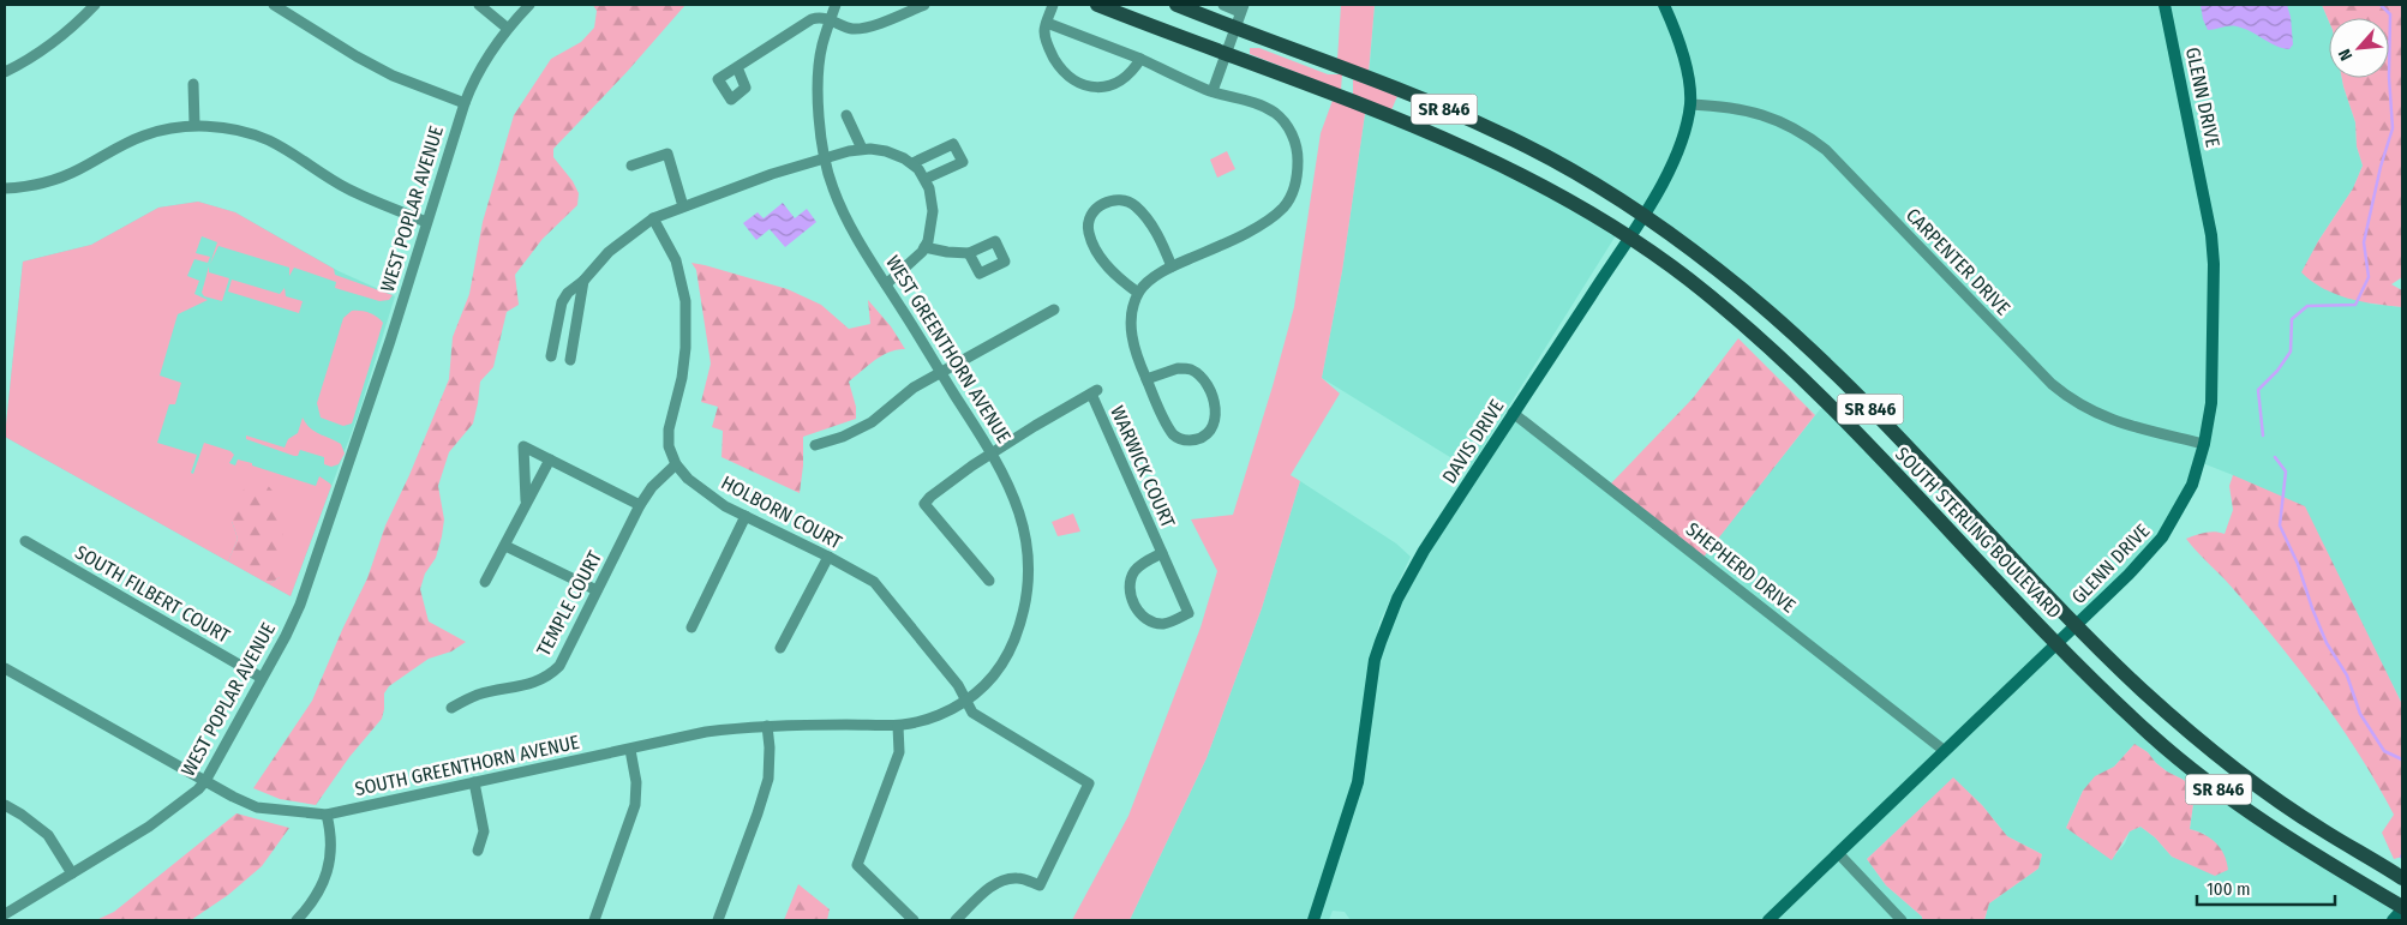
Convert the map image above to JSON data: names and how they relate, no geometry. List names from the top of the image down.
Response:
{
  "streets": {
    "main road": ["SR 846", "SOUTH STERLING BOULEVARD"],
    "street": [
      "GLENN DRIVE",
      "WEST POPLAR AVENUE",
      "CARPENTER DRIVE",
      "WEST GREENTHORN AVENUE",
      "DAVIS DRIVE",
      "WARWICK COURT",
      "HOLBORN COURT",
      "SHEPHERD DRIVE",
      "SOUTH FILBERT COURT",
      "TEMPLE COURT",
      "SOUTH GREENTHORN AVENUE"
    ]
  },
  "crossings": [
    ["GLENN DRIVE", "CARPENTER DRIVE"],
    ["GLENN DRIVE", "SOUTH STERLING BOULEVARD"],
    ["GLENN DRIVE", "SHEPHERD DRIVE"],
    ["WEST POPLAR AVENUE", "SOUTH FILBERT COURT"],
    ["WEST POPLAR AVENUE", "SOUTH GREENTHORN AVENUE"],
    ["CARPENTER DRIVE", "DAVIS DRIVE"],
    ["WEST GREENTHORN AVENUE", "WARWICK COURT"],
    ["WEST GREENTHORN AVENUE", "HOLBORN COURT"],
    ["WEST GREENTHORN AVENUE", "SOUTH GREENTHORN AVENUE"],
    ["DAVIS DRIVE", "SOUTH STERLING BOULEVARD"],
    ["DAVIS DRIVE", "SHEPHERD DRIVE"],
    ["HOLBORN COURT", "TEMPLE COURT"],
    ["HOLBORN COURT", "SOUTH GREENTHORN AVENUE"]
  ],
  "scale_bar": "100 m",
  "north": "bottom left"
}
